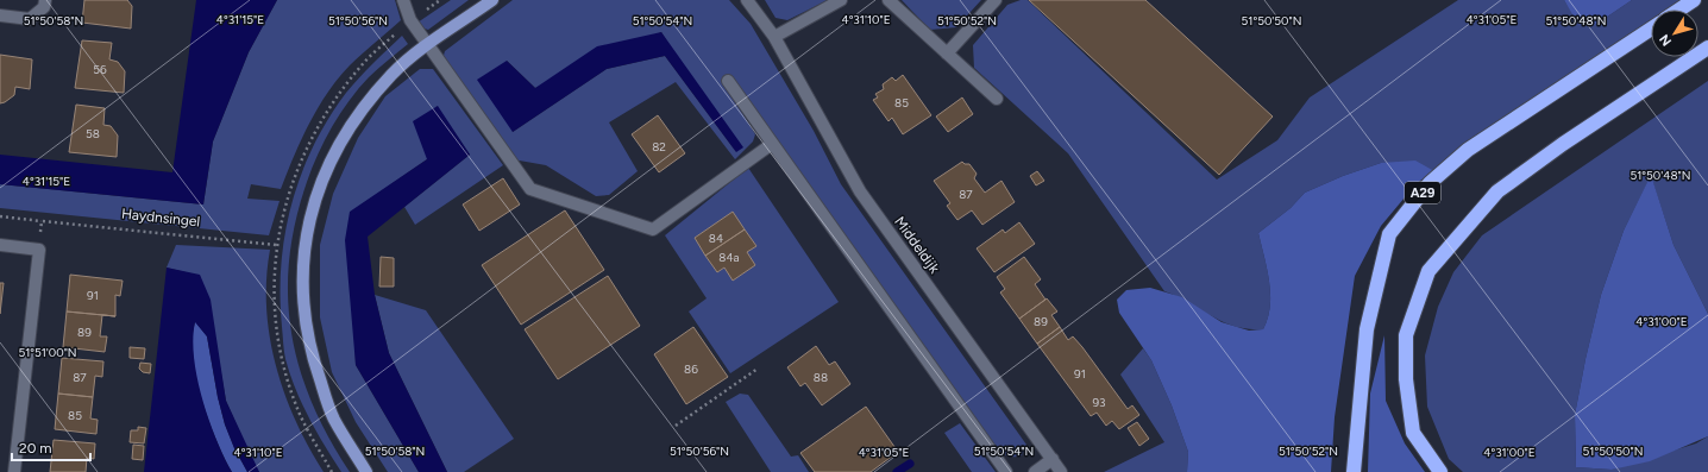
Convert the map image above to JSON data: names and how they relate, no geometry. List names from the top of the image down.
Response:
{
  "streets": {
    "highway": ["A29"],
    "street": ["Middeldijk"],
    "path": ["Haydnsingel"]
  },
  "house_numbers": [
    "56",
    "85",
    "58",
    "82",
    "87",
    "84",
    "84a",
    "91",
    "89",
    "89",
    "86",
    "91",
    "87",
    "88",
    "93",
    "85"
  ],
  "scale_bar": "20 m",
  "north": "bottom left",
  "coordinates": [
    "4°31'15\"E",
    "4°31'10\"E",
    "4°31'05\"E",
    "51°50'58\"N",
    "51°50'56\"N",
    "51°50'54\"N",
    "51°50'52\"N",
    "51°50'50\"N",
    "51°50'48\"N",
    "4°31'00\"E",
    "51°51'00\"N"
  ]
}
